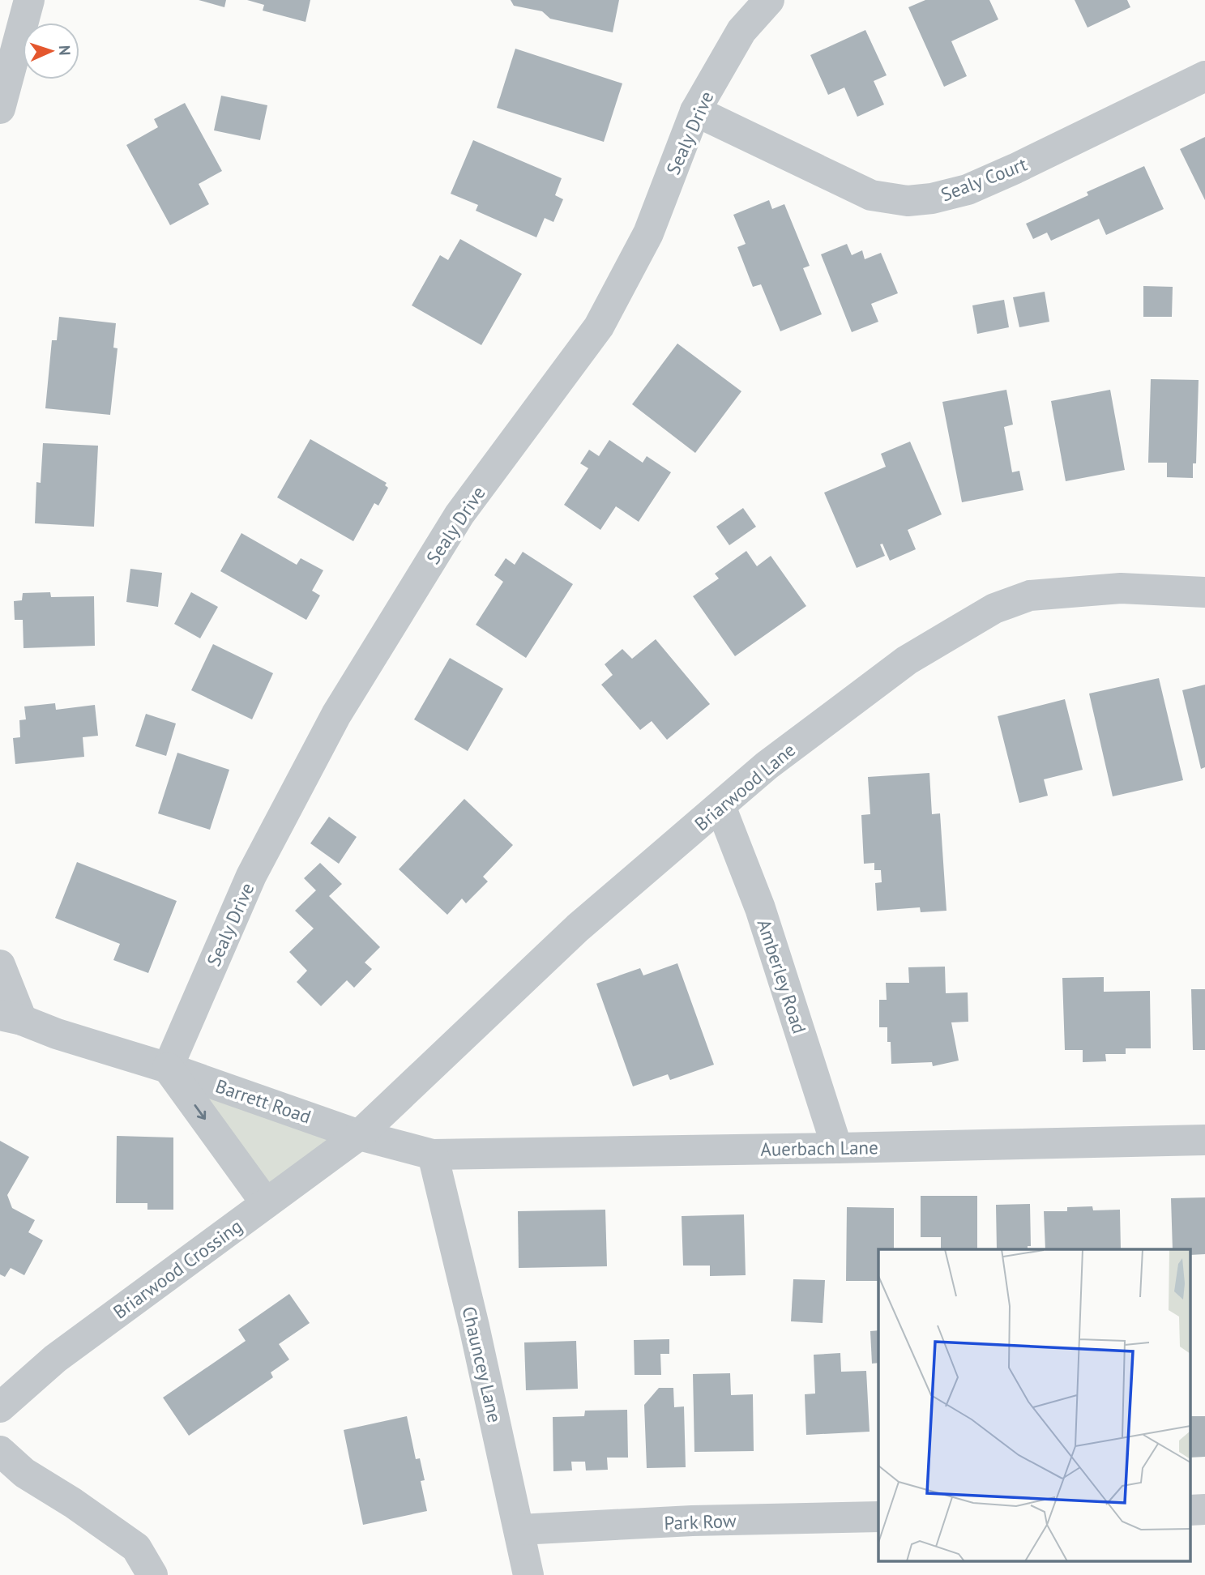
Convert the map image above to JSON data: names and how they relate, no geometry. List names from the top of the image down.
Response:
{
  "streets": {
    "street": [
      "Sealy Drive",
      "Sealy Court",
      "Briarwood Lane",
      "Amberley Road",
      "Barrett Road",
      "Auerbach Lane",
      "Briarwood Crossing",
      "Chauncey Lane",
      "Park Row"
    ]
  },
  "crossings": [
    ["Sealy Drive", "Sealy Court"],
    ["Sealy Drive", "Barrett Road"],
    ["Briarwood Lane", "Amberley Road"],
    ["Briarwood Lane", "Barrett Road"],
    ["Briarwood Lane", "Briarwood Crossing"],
    ["Amberley Road", "Auerbach Lane"],
    ["Barrett Road", "Auerbach Lane"],
    ["Barrett Road", "Briarwood Crossing"],
    ["Barrett Road", "Chauncey Lane"],
    ["Auerbach Lane", "Chauncey Lane"],
    ["Chauncey Lane", "Park Row"]
  ],
  "north": "right"
}
